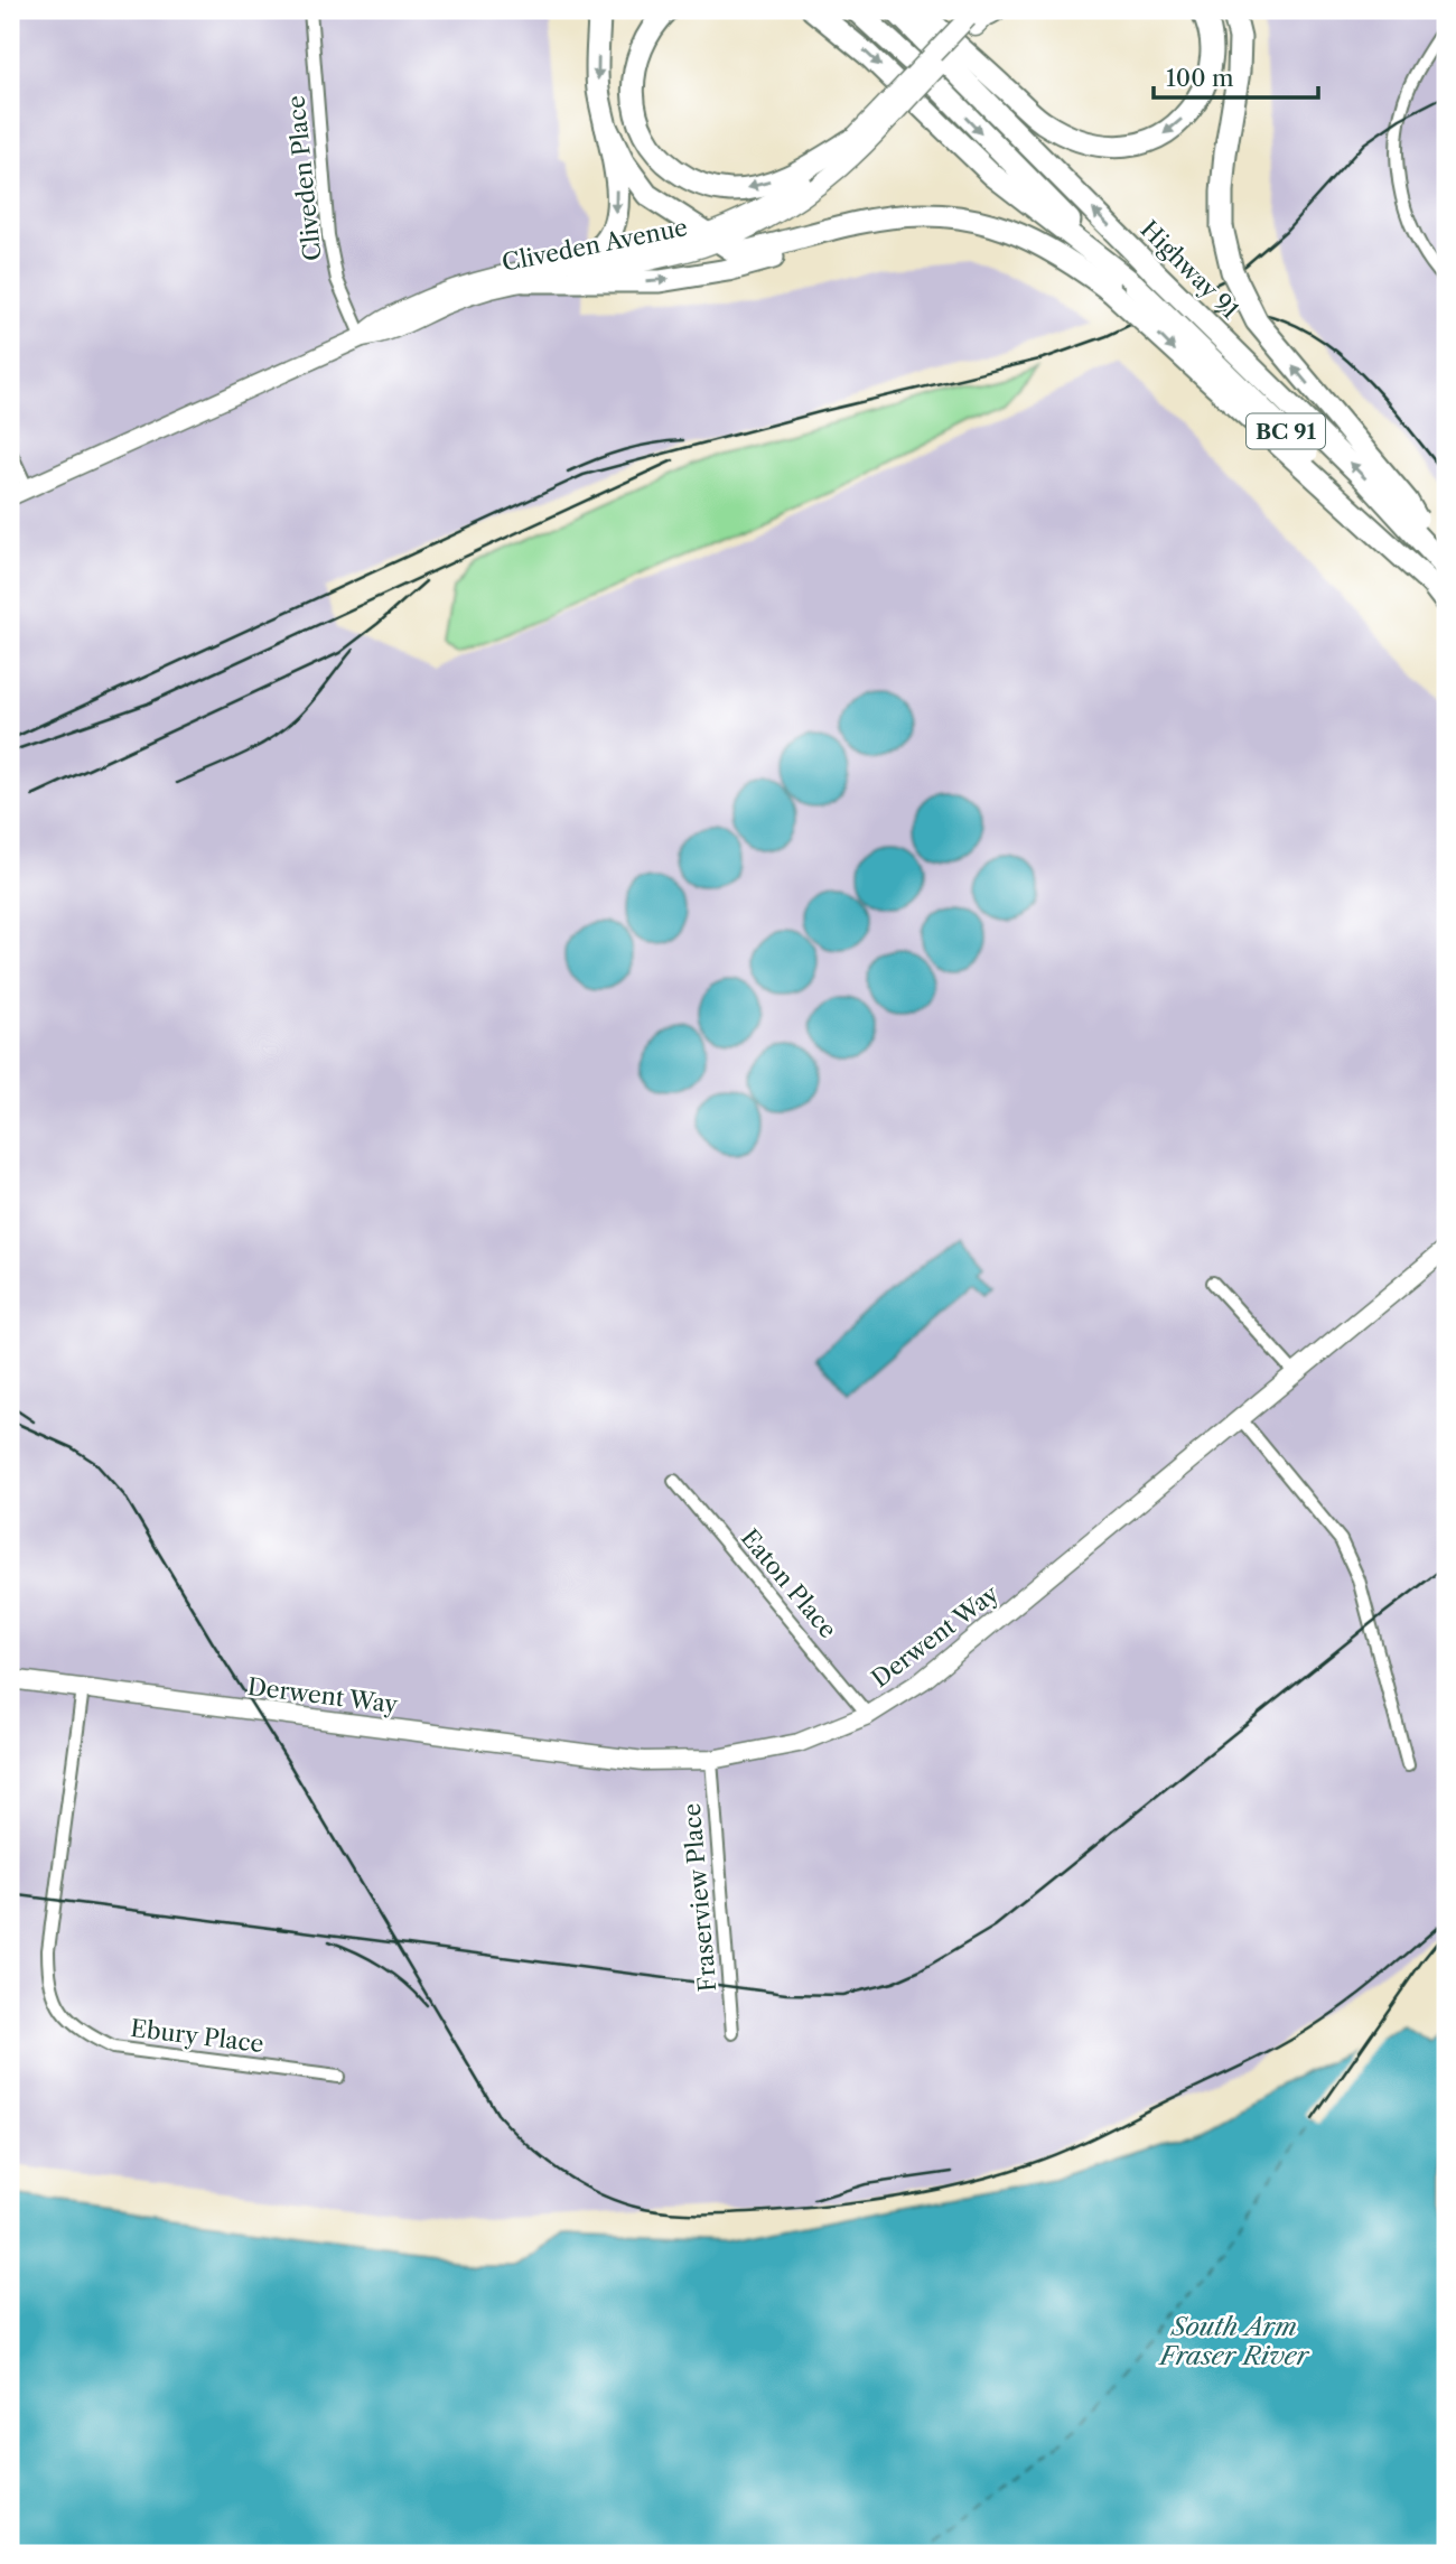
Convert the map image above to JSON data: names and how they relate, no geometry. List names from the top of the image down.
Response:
{
  "streets": {
    "highway": ["Highway 91", "BC 91"],
    "street": [
      "Cliveden Place",
      "Cliveden Avenue",
      "Eaton Place",
      "Derwent Way",
      "Fraserview Place",
      "Ebury Place"
    ]
  },
  "crossings": [
    ["Cliveden Place", "Cliveden Avenue"],
    ["Highway 91", "BC 91"],
    ["Eaton Place", "Derwent Way"],
    ["Derwent Way", "Fraserview Place"],
    ["Derwent Way", "Ebury Place"]
  ],
  "water": ["South Arm Fraser River"],
  "scale_bar": "100 m"
}
